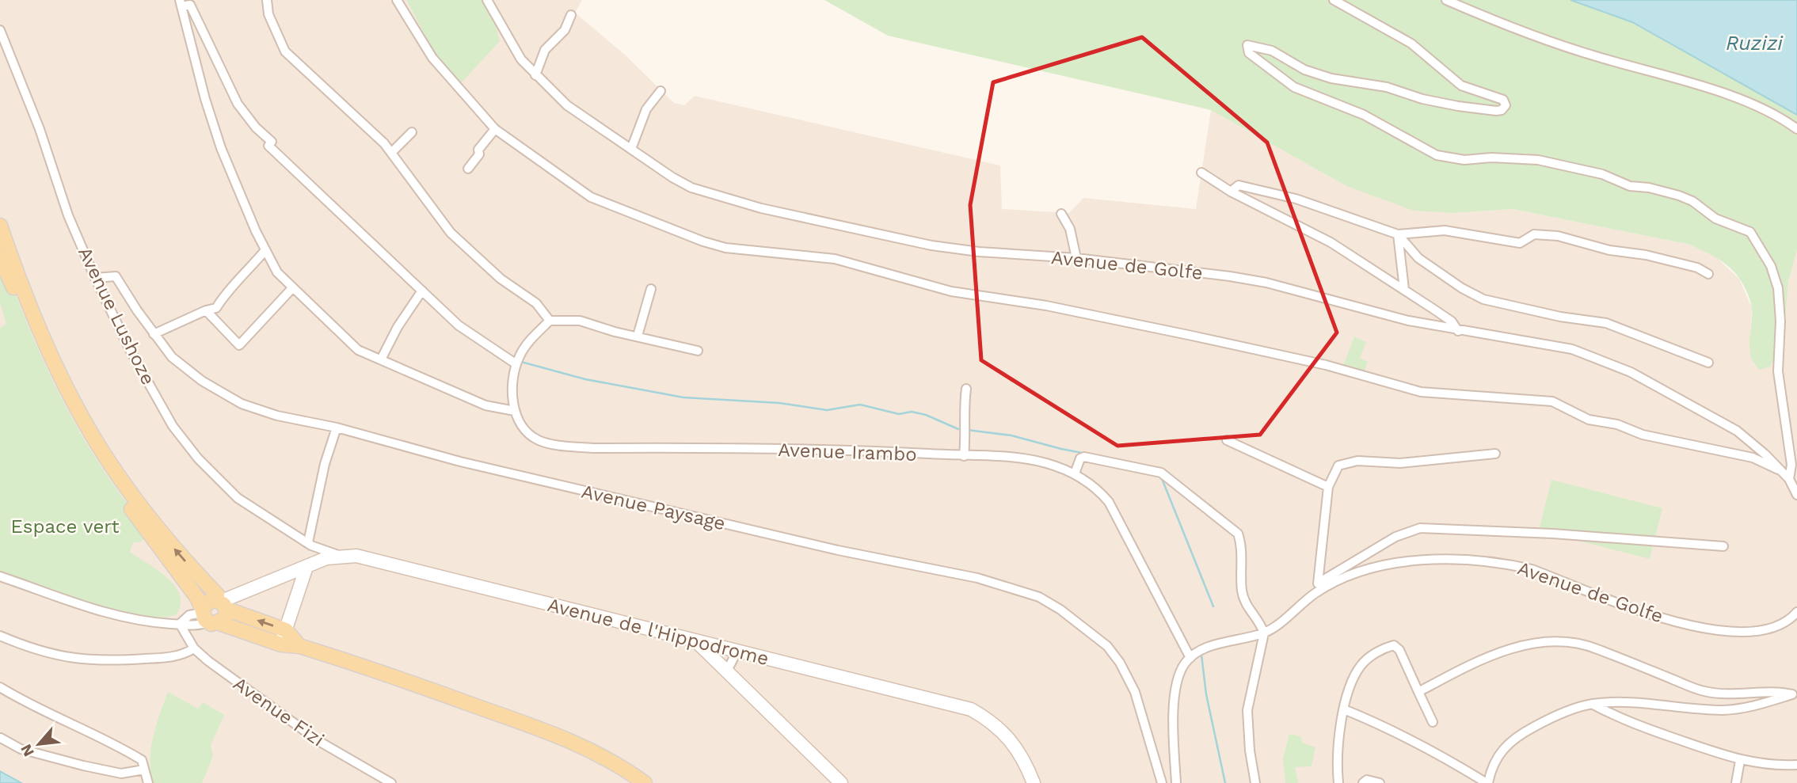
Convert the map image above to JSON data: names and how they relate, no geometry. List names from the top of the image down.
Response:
{
  "streets": {
    "street": [
      "Avenue de Golfe",
      "Avenue Lushoze",
      "Avenue Irambo",
      "Avenue Paysage",
      "Avenue de l'Hippodrome",
      "Avenue Fizi"
    ]
  },
  "crossings": [
    ["Avenue Lushoze", "Avenue Paysage"],
    ["Avenue Lushoze", "Avenue de l'Hippodrome"]
  ],
  "water": ["Ruzizi"],
  "parks": ["Espace vert"],
  "north": "bottom left"
}
